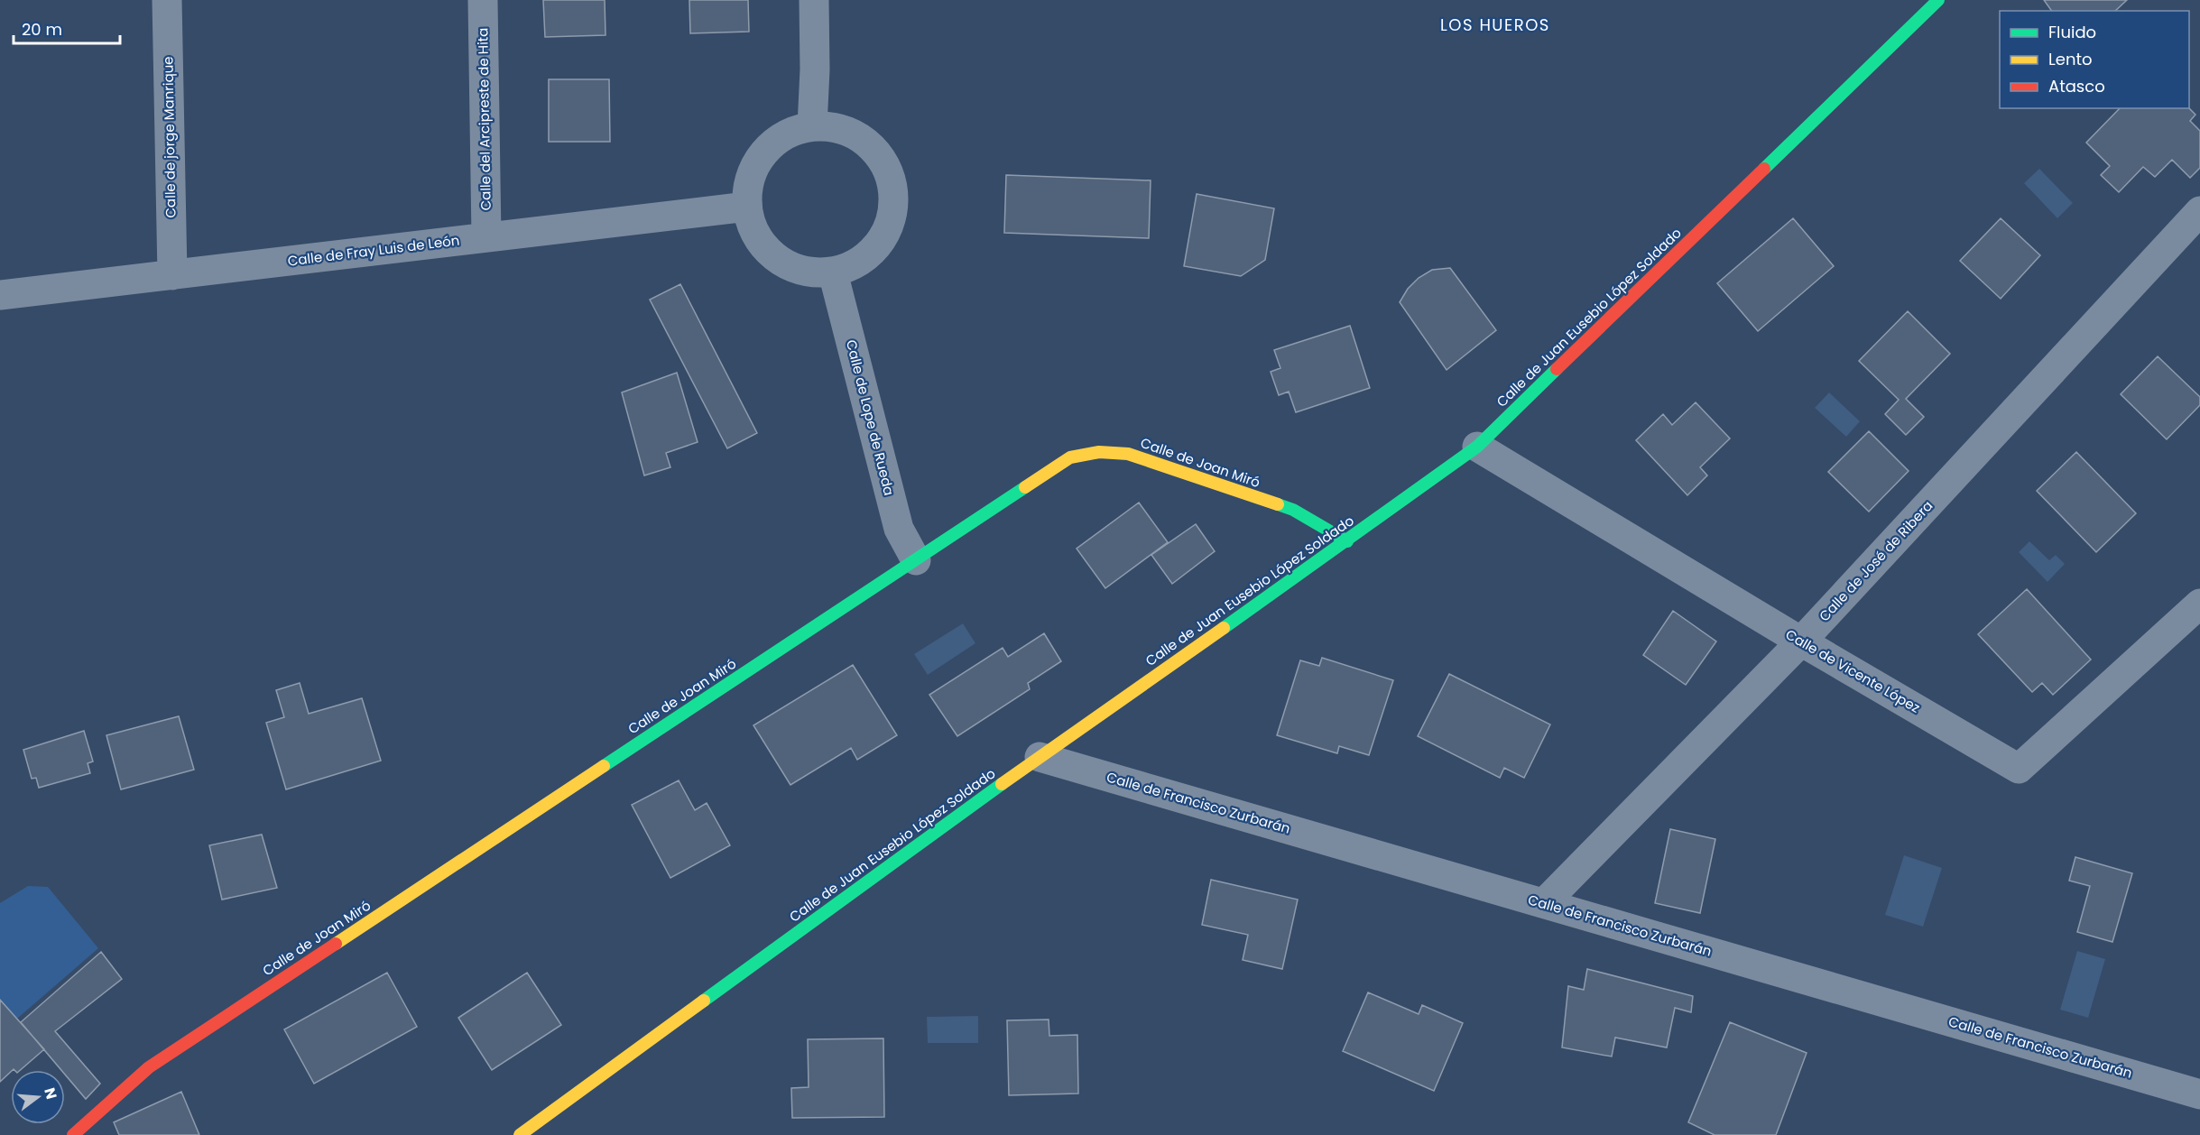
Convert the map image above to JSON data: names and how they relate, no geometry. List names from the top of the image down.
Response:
{
  "streets": {
    "street": [
      "Calle del Arcipreste de Hita",
      "Calle de jorge Manrique",
      "Calle de Fray Luis de León",
      "Calle de Juan Eusebio López Soldado",
      "Calle de Lope de Rueda",
      "Calle de Joan Miró",
      "Calle de José de Ribera",
      "Calle de Vicente López",
      "Calle de Francisco Zurbarán"
    ]
  },
  "crossings": [
    ["Calle del Arcipreste de Hita", "Calle de Fray Luis de León"],
    ["Calle de jorge Manrique", "Calle de Fray Luis de León"],
    ["Calle de Fray Luis de León", "Calle de Lope de Rueda"],
    ["Calle de Juan Eusebio López Soldado", "Calle de Joan Miró"],
    ["Calle de Juan Eusebio López Soldado", "Calle de Vicente López"],
    ["Calle de Juan Eusebio López Soldado", "Calle de Francisco Zurbarán"],
    ["Calle de Lope de Rueda", "Calle de Joan Miró"],
    ["Calle de José de Ribera", "Calle de Vicente López"],
    ["Calle de José de Ribera", "Calle de Francisco Zurbarán"]
  ],
  "districts": ["LOS HUEROS"],
  "legend": ["Fluido", "Lento", "Atasco"],
  "scale_bar": "20 m",
  "north": "right"
}
